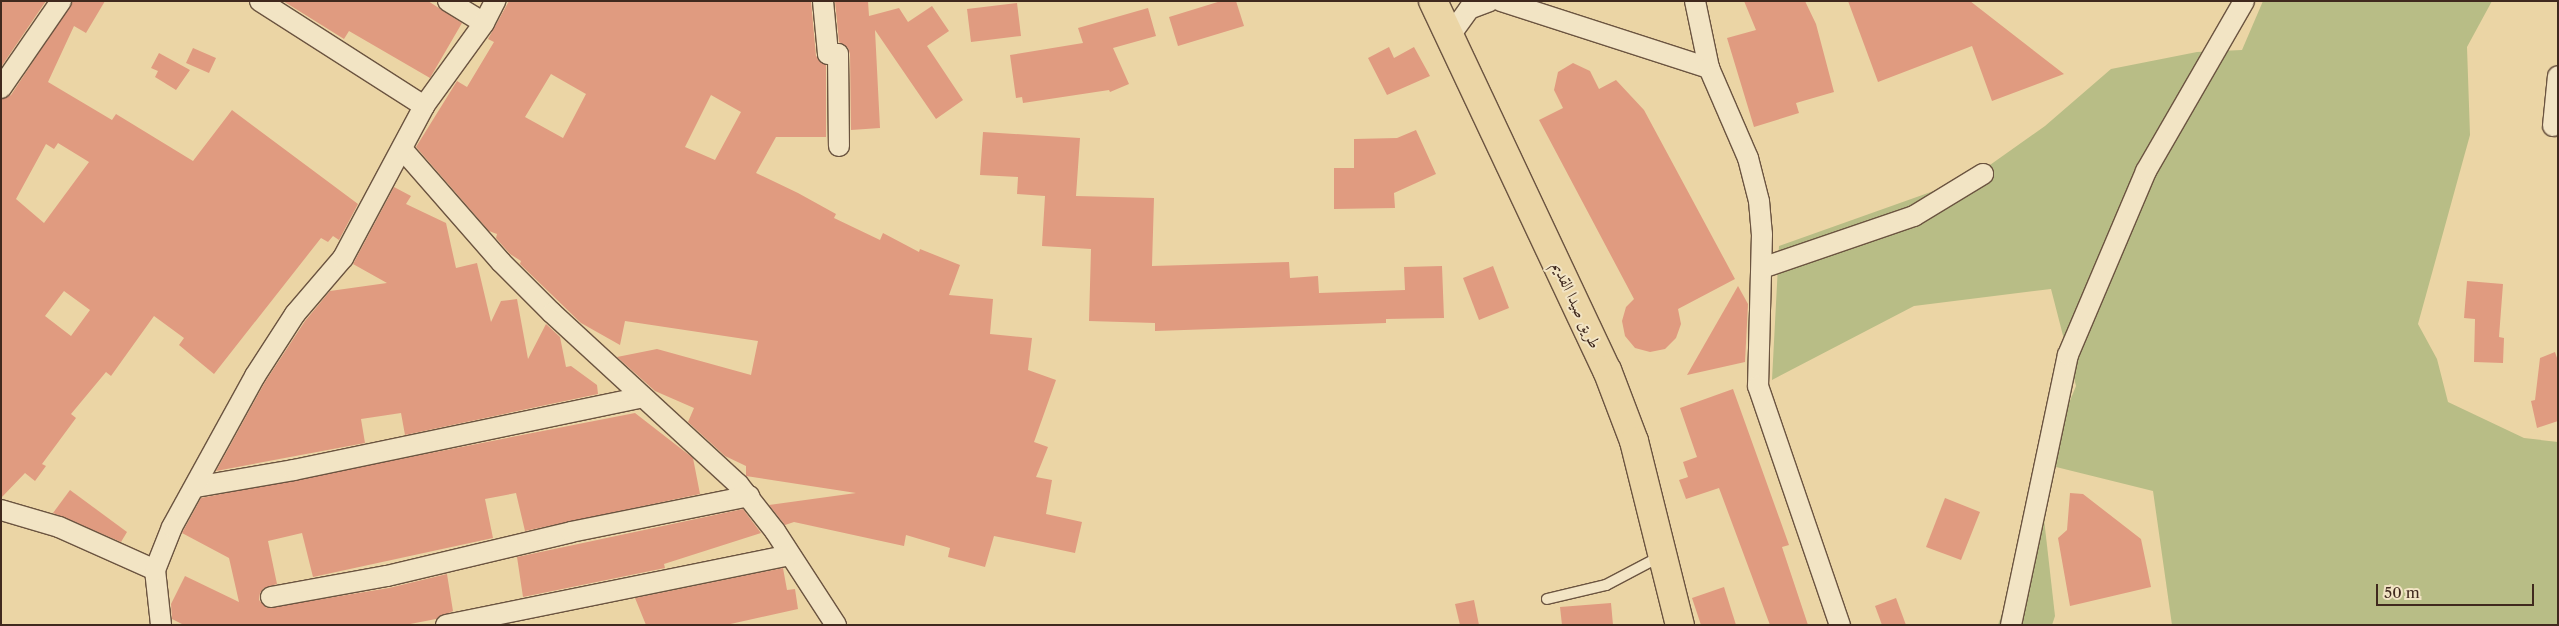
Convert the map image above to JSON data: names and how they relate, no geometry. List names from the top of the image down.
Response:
{
  "streets": {
    "highway": ["طريق صيدا القديم"]
  },
  "scale_bar": "50 m"
}
